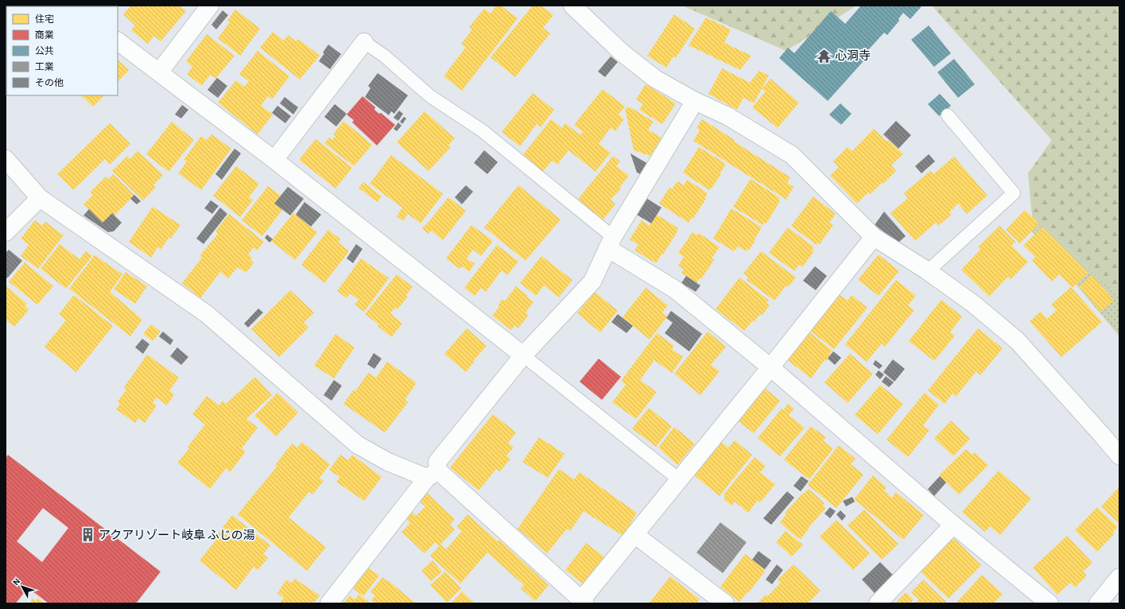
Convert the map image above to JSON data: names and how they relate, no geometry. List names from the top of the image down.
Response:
{
  "places": {
    "temple": ["心洞寺"],
    "building": ["アクアリゾート岐阜 ふじの湯"]
  },
  "legend": [
    "住宅",
    "商業",
    "公共",
    "工業",
    "その他"
  ],
  "north": "top left"
}
